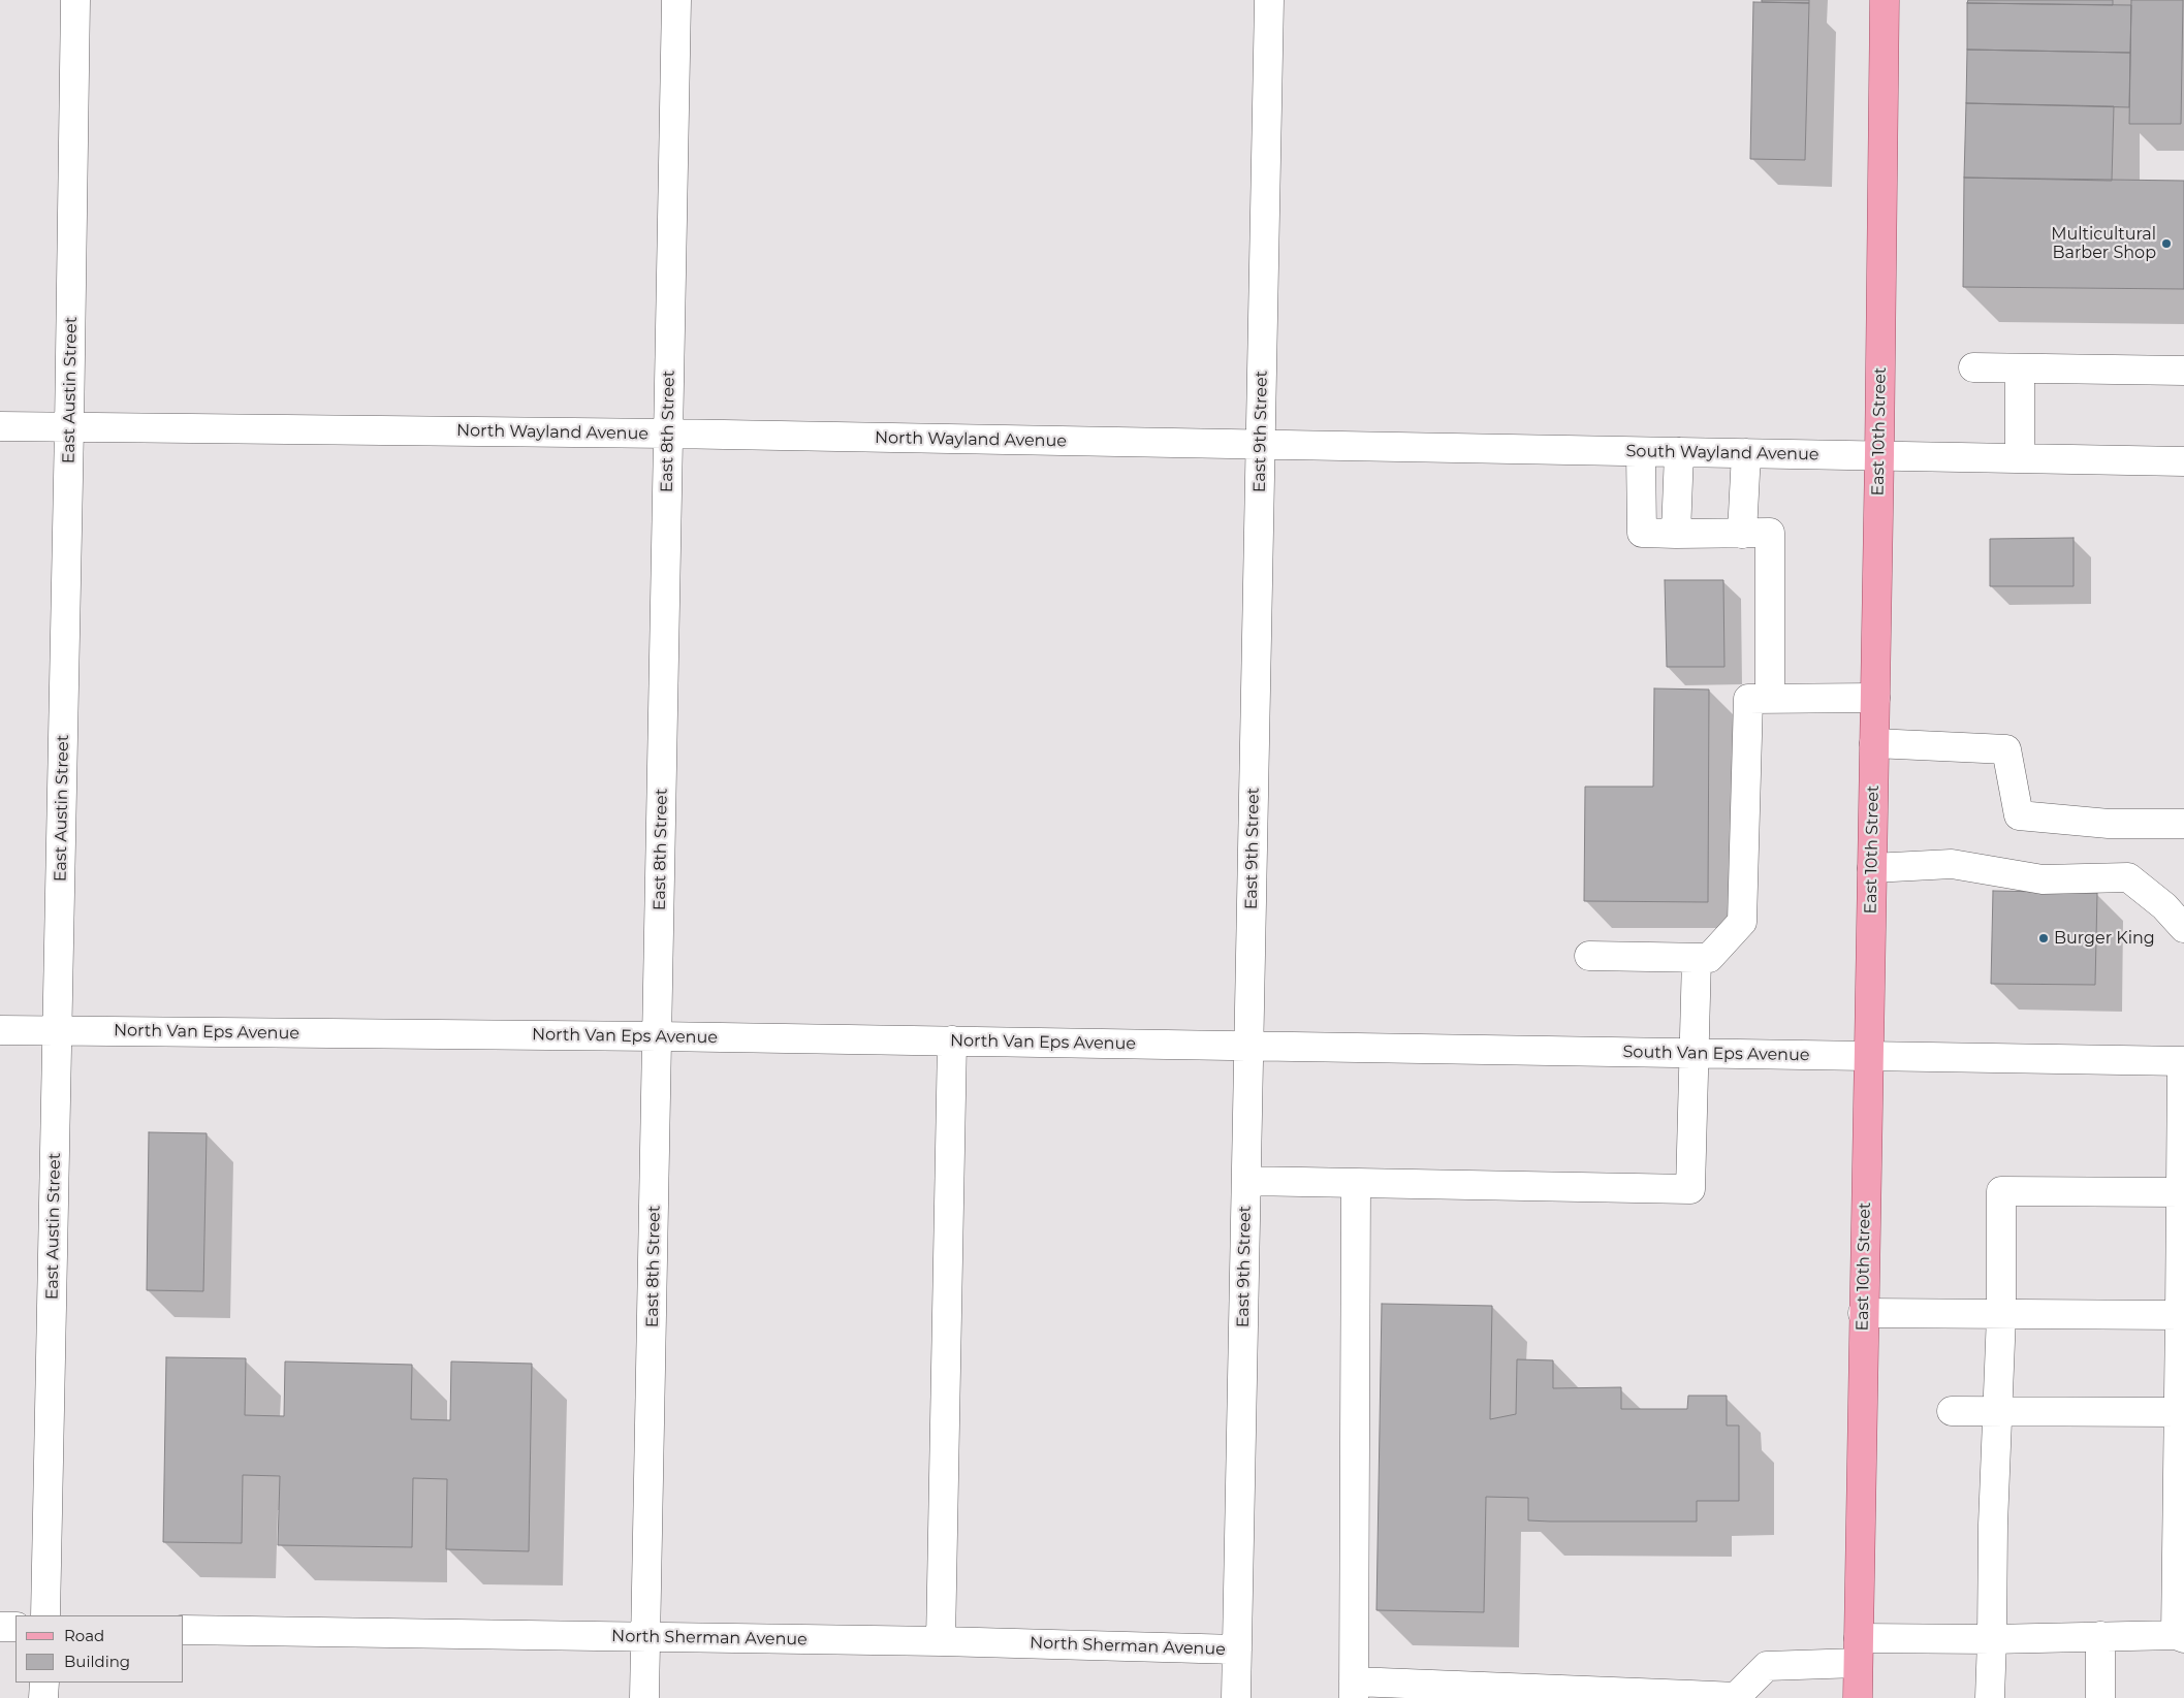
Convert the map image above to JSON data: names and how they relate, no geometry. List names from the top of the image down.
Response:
{
  "streets": {
    "main road": ["East 10th Street"],
    "street": [
      "East Austin Street",
      "East 8th Street",
      "East 9th Street",
      "North Wayland Avenue",
      "South Wayland Avenue",
      "North Van Eps Avenue",
      "South Van Eps Avenue",
      "North Sherman Avenue"
    ]
  },
  "crossings": [
    ["East Austin Street", "North Wayland Avenue"],
    ["East Austin Street", "North Van Eps Avenue"],
    ["East 8th Street", "North Wayland Avenue"],
    ["East 8th Street", "North Van Eps Avenue"],
    ["East 8th Street", "North Sherman Avenue"],
    ["East 9th Street", "North Wayland Avenue"],
    ["East 9th Street", "South Wayland Avenue"],
    ["East 9th Street", "North Van Eps Avenue"],
    ["East 9th Street", "South Van Eps Avenue"],
    ["East 9th Street", "North Sherman Avenue"],
    ["East 10th Street", "South Wayland Avenue"],
    ["East 10th Street", "South Van Eps Avenue"],
    ["North Wayland Avenue", "South Wayland Avenue"],
    ["North Van Eps Avenue", "South Van Eps Avenue"]
  ],
  "places": ["Multicultural Barber Shop", "Burger King"],
  "legend": ["Road", "Building"]
}
